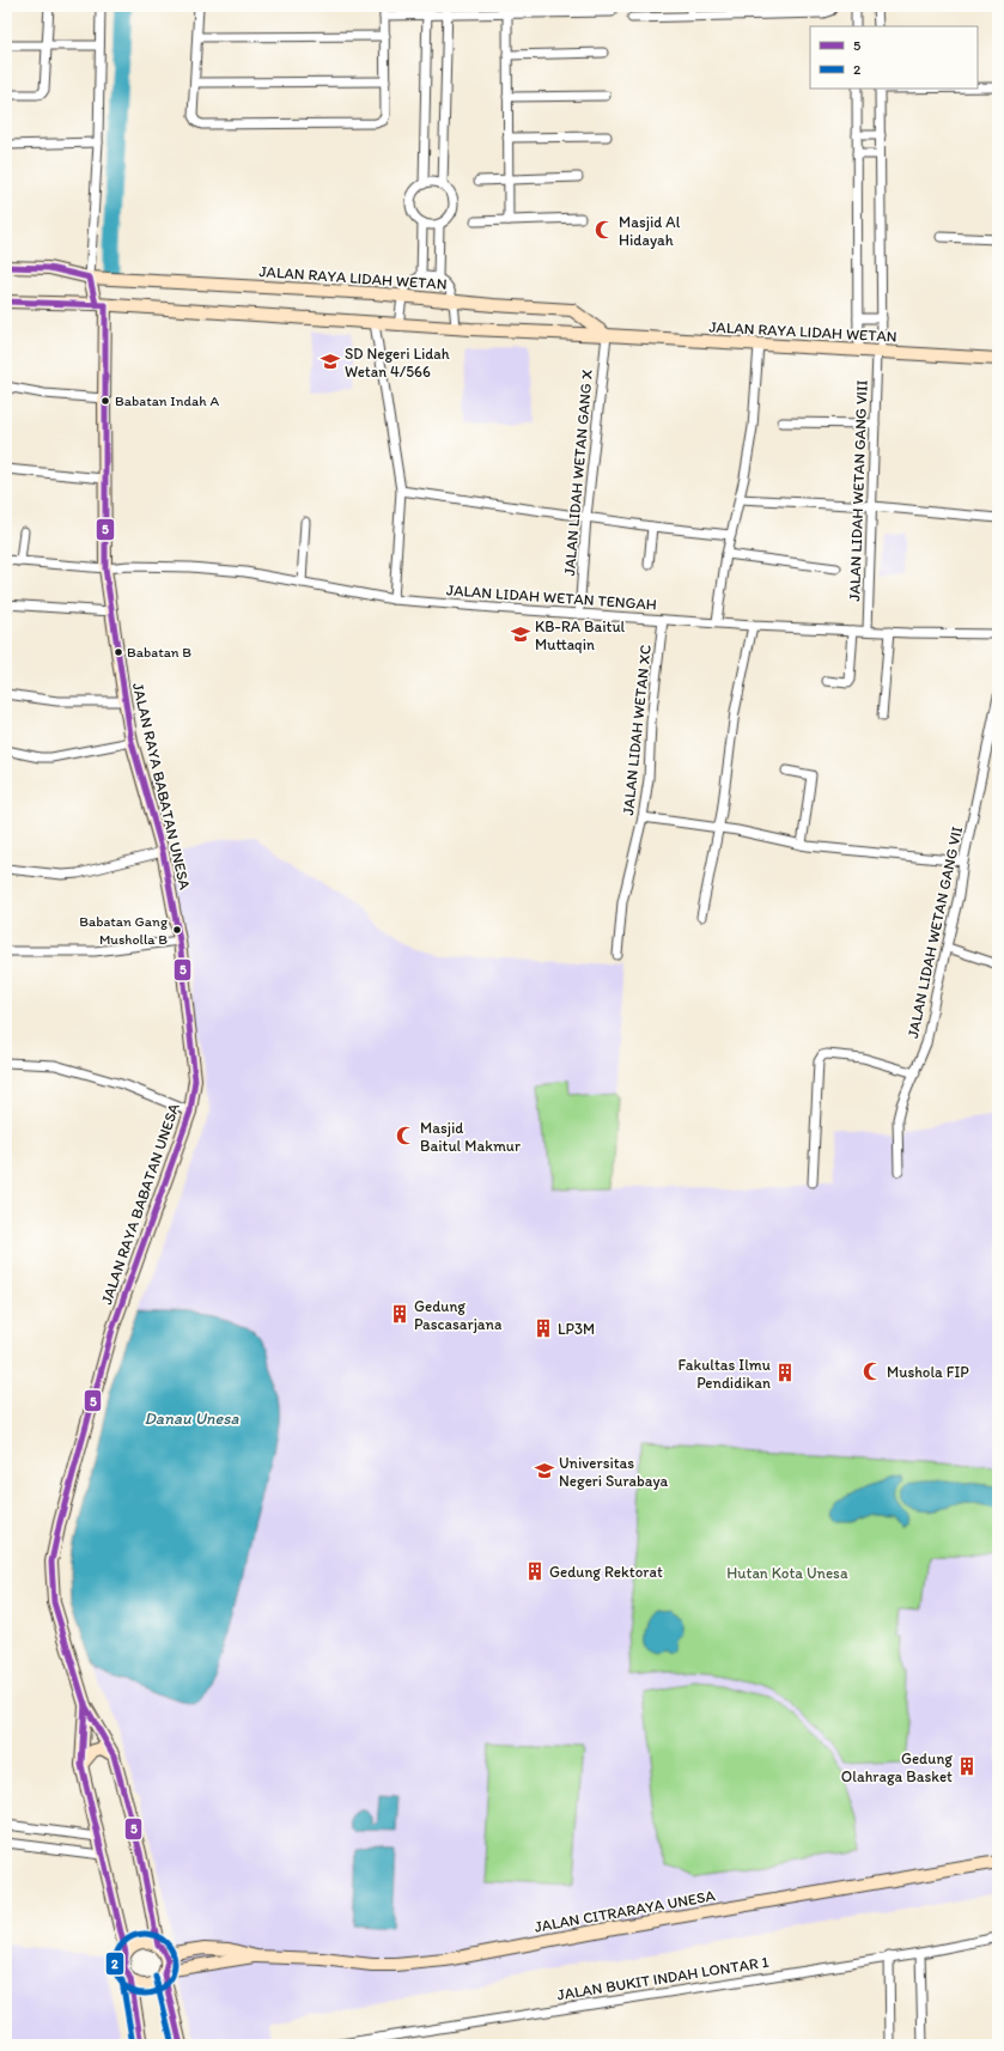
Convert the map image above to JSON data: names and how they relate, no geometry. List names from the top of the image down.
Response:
{
  "streets": {
    "main road": ["JALAN RAYA LIDAH WETAN", "JALAN RAYA BABATAN UNESA", "JALAN CITRARAYA UNESA"],
    "street": [
      "JALAN LIDAH WETAN GANG X",
      "JALAN LIDAH WETAN GANG VIII",
      "JALAN LIDAH WETAN TENGAH",
      "JALAN LIDAH WETAN XC",
      "JALAN LIDAH WETAN GANG VII",
      "JALAN BUKIT INDAH LONTAR 1"
    ]
  },
  "crossings": [
    ["JALAN RAYA LIDAH WETAN", "JALAN LIDAH WETAN GANG X"],
    ["JALAN RAYA LIDAH WETAN", "JALAN LIDAH WETAN GANG VIII"],
    ["JALAN RAYA LIDAH WETAN", "JALAN RAYA BABATAN UNESA"],
    ["JALAN LIDAH WETAN GANG X", "JALAN LIDAH WETAN TENGAH"],
    ["JALAN LIDAH WETAN GANG VIII", "JALAN LIDAH WETAN TENGAH"],
    ["JALAN LIDAH WETAN TENGAH", "JALAN LIDAH WETAN XC"],
    ["JALAN LIDAH WETAN TENGAH", "JALAN RAYA BABATAN UNESA"]
  ],
  "water": ["Danau Unesa"],
  "parks": ["Hutan Kota Unesa"],
  "places": {
    "mosque": ["Masjid Al Hidayah", "Masjid Baitul Makmur", "Mushola FIP"],
    "school or university": ["SD Negeri Lidah Wetan 4/566", "KB-RA Baitul Muttaqin", "Universitas Negeri Surabaya"],
    "other": ["Babatan Indah A", "Babatan B", "Babatan Gang Musholla B"],
    "building": [
      "Gedung Pascasarjana",
      "LP3M",
      "Fakultas Ilmu Pendidikan",
      "Gedung Rektorat",
      "Gedung Olahraga Basket"
    ]
  },
  "lines": ["transit line 5", "transit line 2"],
  "legend": ["5", "2"]
}
